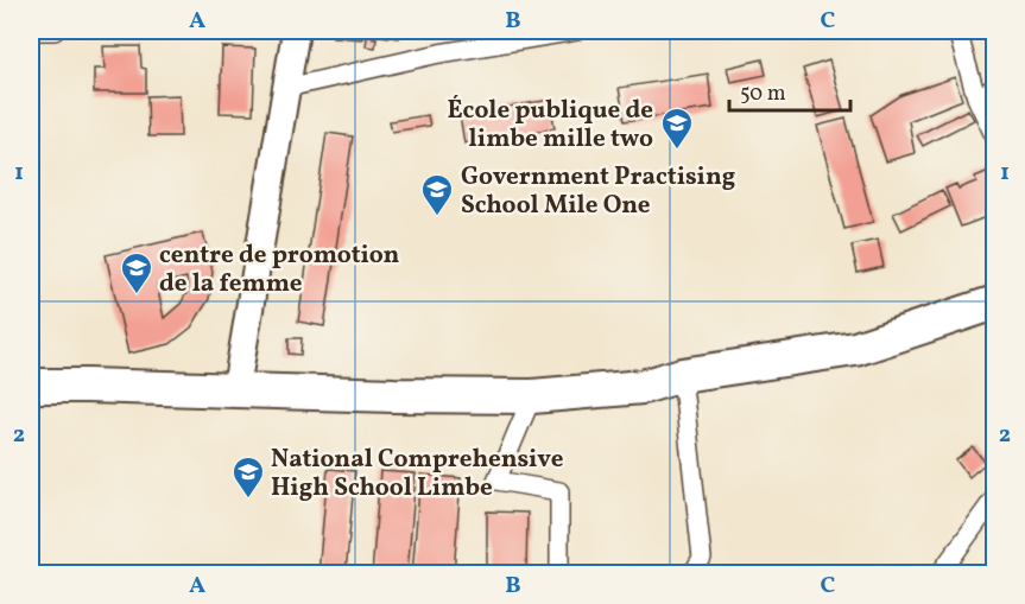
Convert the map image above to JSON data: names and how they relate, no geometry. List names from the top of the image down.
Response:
{
  "places": {
    "school or university": [
      "École publique de limbe mille two",
      "Government Practising School Mile One",
      "centre de promotion de la femme",
      "National Comprehensive High School Limbe"
    ]
  },
  "scale_bar": "50 m",
  "grid": {
    "columns": ["A", "B", "C"],
    "rows": ["1", "2"]
  }
}
